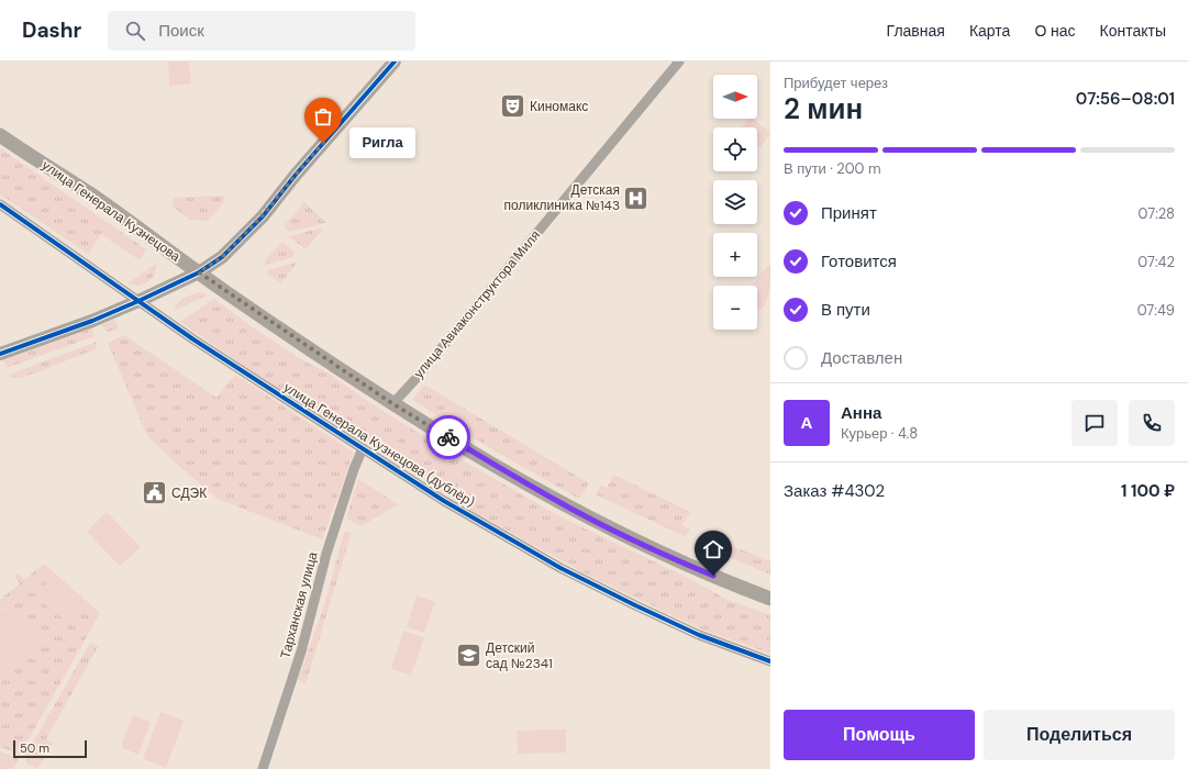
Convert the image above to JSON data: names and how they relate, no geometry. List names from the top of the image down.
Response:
{
  "streets": {
    "main road": ["улица Генерала Кузнецова"],
    "street": ["улица Авиаконструктора Миля", "улица Генерала Кузнецова (дублёр)", "Тарханская улица"]
  },
  "crossings": [
    ["улица Генерала Кузнецова", "улица Авиаконструктора Миля"],
    ["улица Генерала Кузнецова (дублёр)", "Тарханская улица"]
  ],
  "places": {
    "theatre": ["Киномакс"],
    "other": ["Ригла"],
    "hospital": ["Детская поликлиника №143"],
    "public building": ["СДЭК"],
    "school or university": ["Детский сад №2341"]
  },
  "scale_bar": "50 m",
  "north": "right",
  "page": {
    "header": "Dashr",
    "search": "Поиск",
    "nav": [
      "Главная",
      "Карта",
      "О нас",
      "Контакты"
    ],
    "heading": ["2 мин", "Прибудет через", "07:56–08:01"],
    "panel": [
      "Анна",
      "Курьер · 4.8",
      "Заказ #4302",
      "1 100 ₽"
    ],
    "map_buttons": ["+", "−"],
    "bubble": "Ригла",
    "bar": "В пути · 200 m",
    "list": [
      ["Принят", "07:28"],
      ["Готовится", "07:42"],
      ["В пути", "07:49"],
      "Доставлен"
    ],
    "round": "А",
    "buttons": ["Помощь", "Поделиться"],
    "scale": "50 m"
  }
}
